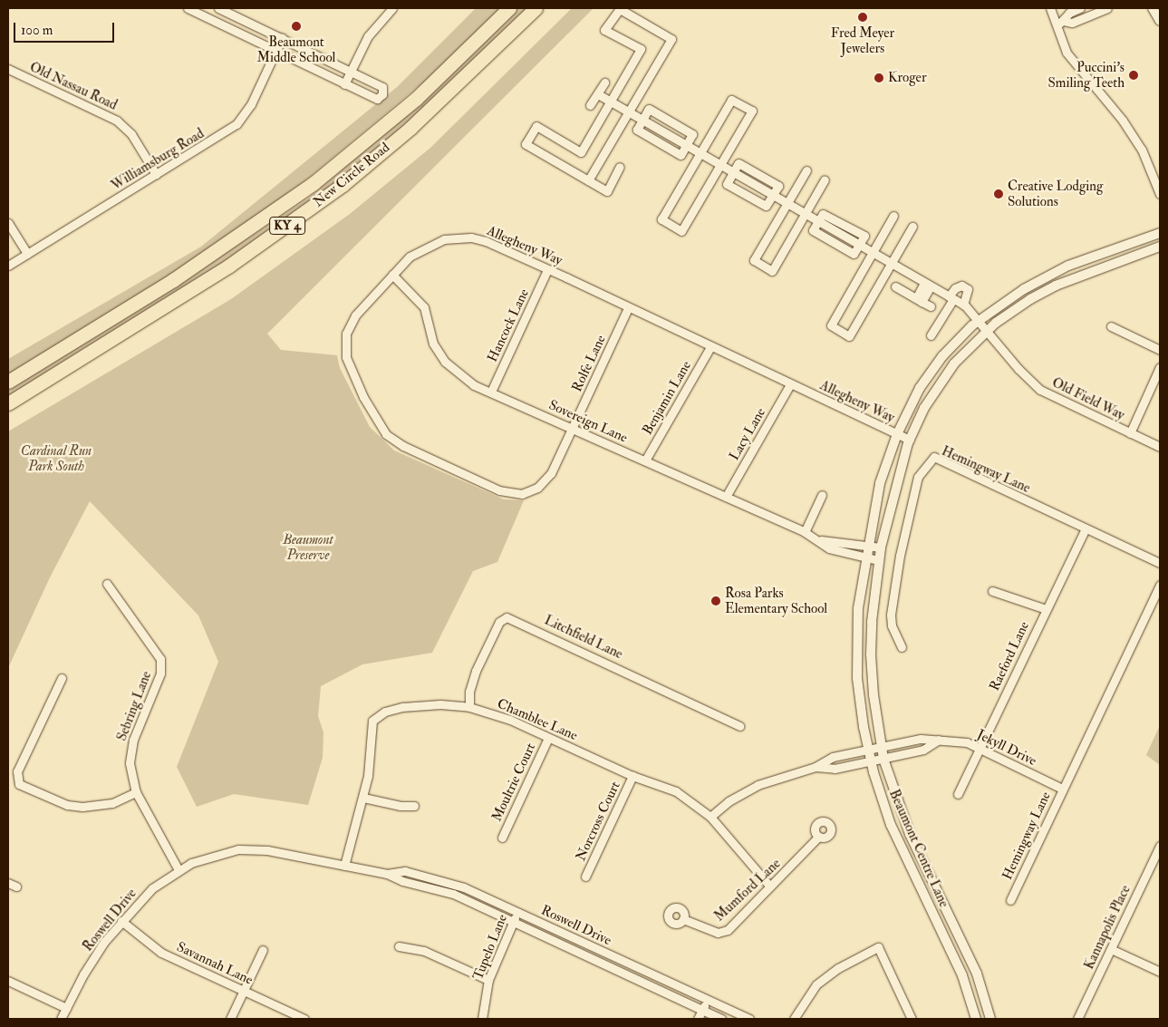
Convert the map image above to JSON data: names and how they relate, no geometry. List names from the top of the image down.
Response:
{
  "streets": {
    "highway": ["New Circle Road", "KY 4"],
    "street": [
      "Old Nassau Road",
      "Williamsburg Road",
      "Allegheny Way",
      "Hancock Lane",
      "Rolfe Lane",
      "Benjamin Lane",
      "Old Field Way",
      "Sovereign Lane",
      "Lacy Lane",
      "Hemingway Lane",
      "Litchfield Lane",
      "Raeford Lane",
      "Sebring Lane",
      "Chamblee Lane",
      "Jekyll Drive",
      "Moultrie Court",
      "Norcross Court",
      "Beaumont Centre Lane",
      "Mumford Lane",
      "Roswell Drive",
      "Kannapolis Place",
      "Tupelo Lane",
      "Savannah Lane"
    ]
  },
  "crossings": [
    ["Old Nassau Road", "Williamsburg Road"],
    ["Allegheny Way", "Hancock Lane"],
    ["Allegheny Way", "Rolfe Lane"],
    ["Allegheny Way", "Benjamin Lane"],
    ["Allegheny Way", "Sovereign Lane"],
    ["Allegheny Way", "Lacy Lane"],
    ["Allegheny Way", "Beaumont Centre Lane"],
    ["Hancock Lane", "Sovereign Lane"],
    ["Rolfe Lane", "Sovereign Lane"],
    ["Benjamin Lane", "Sovereign Lane"],
    ["Old Field Way", "Beaumont Centre Lane"],
    ["Sovereign Lane", "Lacy Lane"],
    ["Sovereign Lane", "Beaumont Centre Lane"],
    ["Hemingway Lane", "Raeford Lane"],
    ["Hemingway Lane", "Jekyll Drive"],
    ["Litchfield Lane", "Chamblee Lane"],
    ["Raeford Lane", "Jekyll Drive"],
    ["Sebring Lane", "Roswell Drive"],
    ["Chamblee Lane", "Jekyll Drive"],
    ["Chamblee Lane", "Moultrie Court"],
    ["Chamblee Lane", "Norcross Court"],
    ["Chamblee Lane", "Mumford Lane"],
    ["Chamblee Lane", "Roswell Drive"],
    ["Jekyll Drive", "Beaumont Centre Lane"],
    ["Roswell Drive", "Tupelo Lane"],
    ["Roswell Drive", "Savannah Lane"]
  ],
  "parks": ["Cardinal Run Park South", "Beaumont Preserve"],
  "places": [
    "Fred Meyer Jewelers",
    "Beaumont Middle School",
    "Puccini's Smiling Teeth",
    "Kroger",
    "Creative Lodging Solutions",
    "Rosa Parks Elementary School"
  ],
  "scale_bar": "100 m"
}
